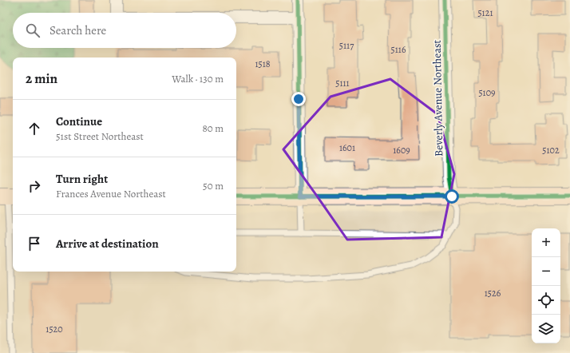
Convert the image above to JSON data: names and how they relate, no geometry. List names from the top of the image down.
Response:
{
  "streets": {
    "street": ["Beverly Avenue Northeast"]
  },
  "house_numbers": [
    "5121",
    "5117",
    "5116",
    "1518",
    "5111",
    "5109",
    "1601",
    "1609",
    "5102",
    "1526",
    "1520"
  ],
  "page": {
    "search": "Search here",
    "heading": ["2 min", "Walk · 130 m"],
    "list": [
      ["Continue", "51st Street Northeast", "80 m"],
      ["Turn right", "Frances Avenue Northeast", "50 m"],
      "Arrive at destination"
    ],
    "map_buttons": ["+", "−"]
  }
}
